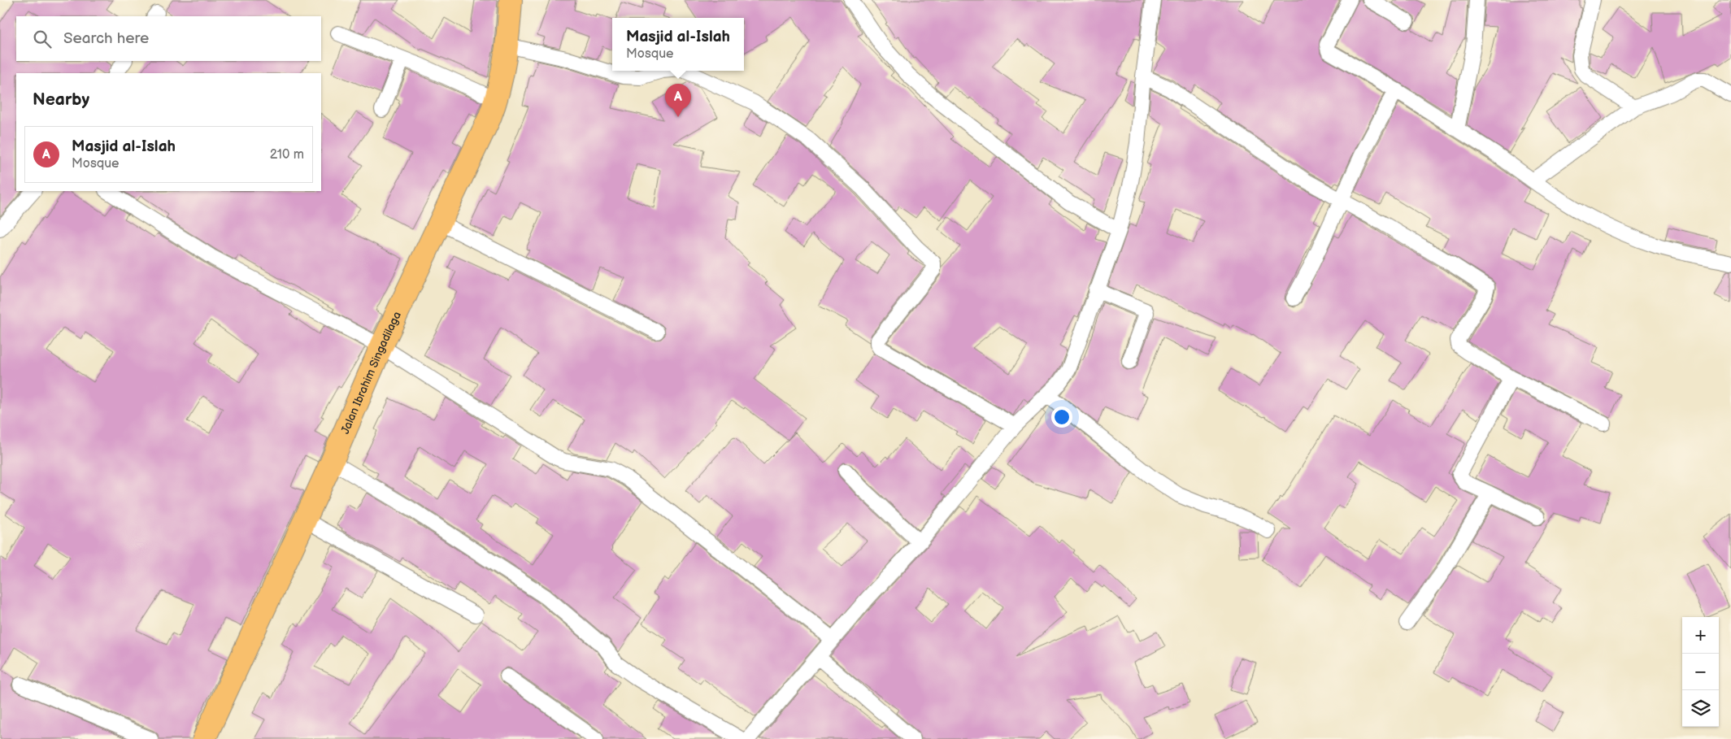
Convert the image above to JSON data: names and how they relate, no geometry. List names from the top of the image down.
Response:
{
  "streets": {
    "highway": ["Jalan Ibrahim Singadilaga"]
  },
  "page": {
    "search": "Search here",
    "popup": ["Masjid al-Islah", "Mosque"],
    "heading": "Nearby",
    "pins": "A",
    "list": [
      {
        "mark": "A",
        "name": "Masjid al-Islah",
        "note": "Mosque",
        "value": "210 m"
      }
    ],
    "map_buttons": ["+", "−"]
  }
}
